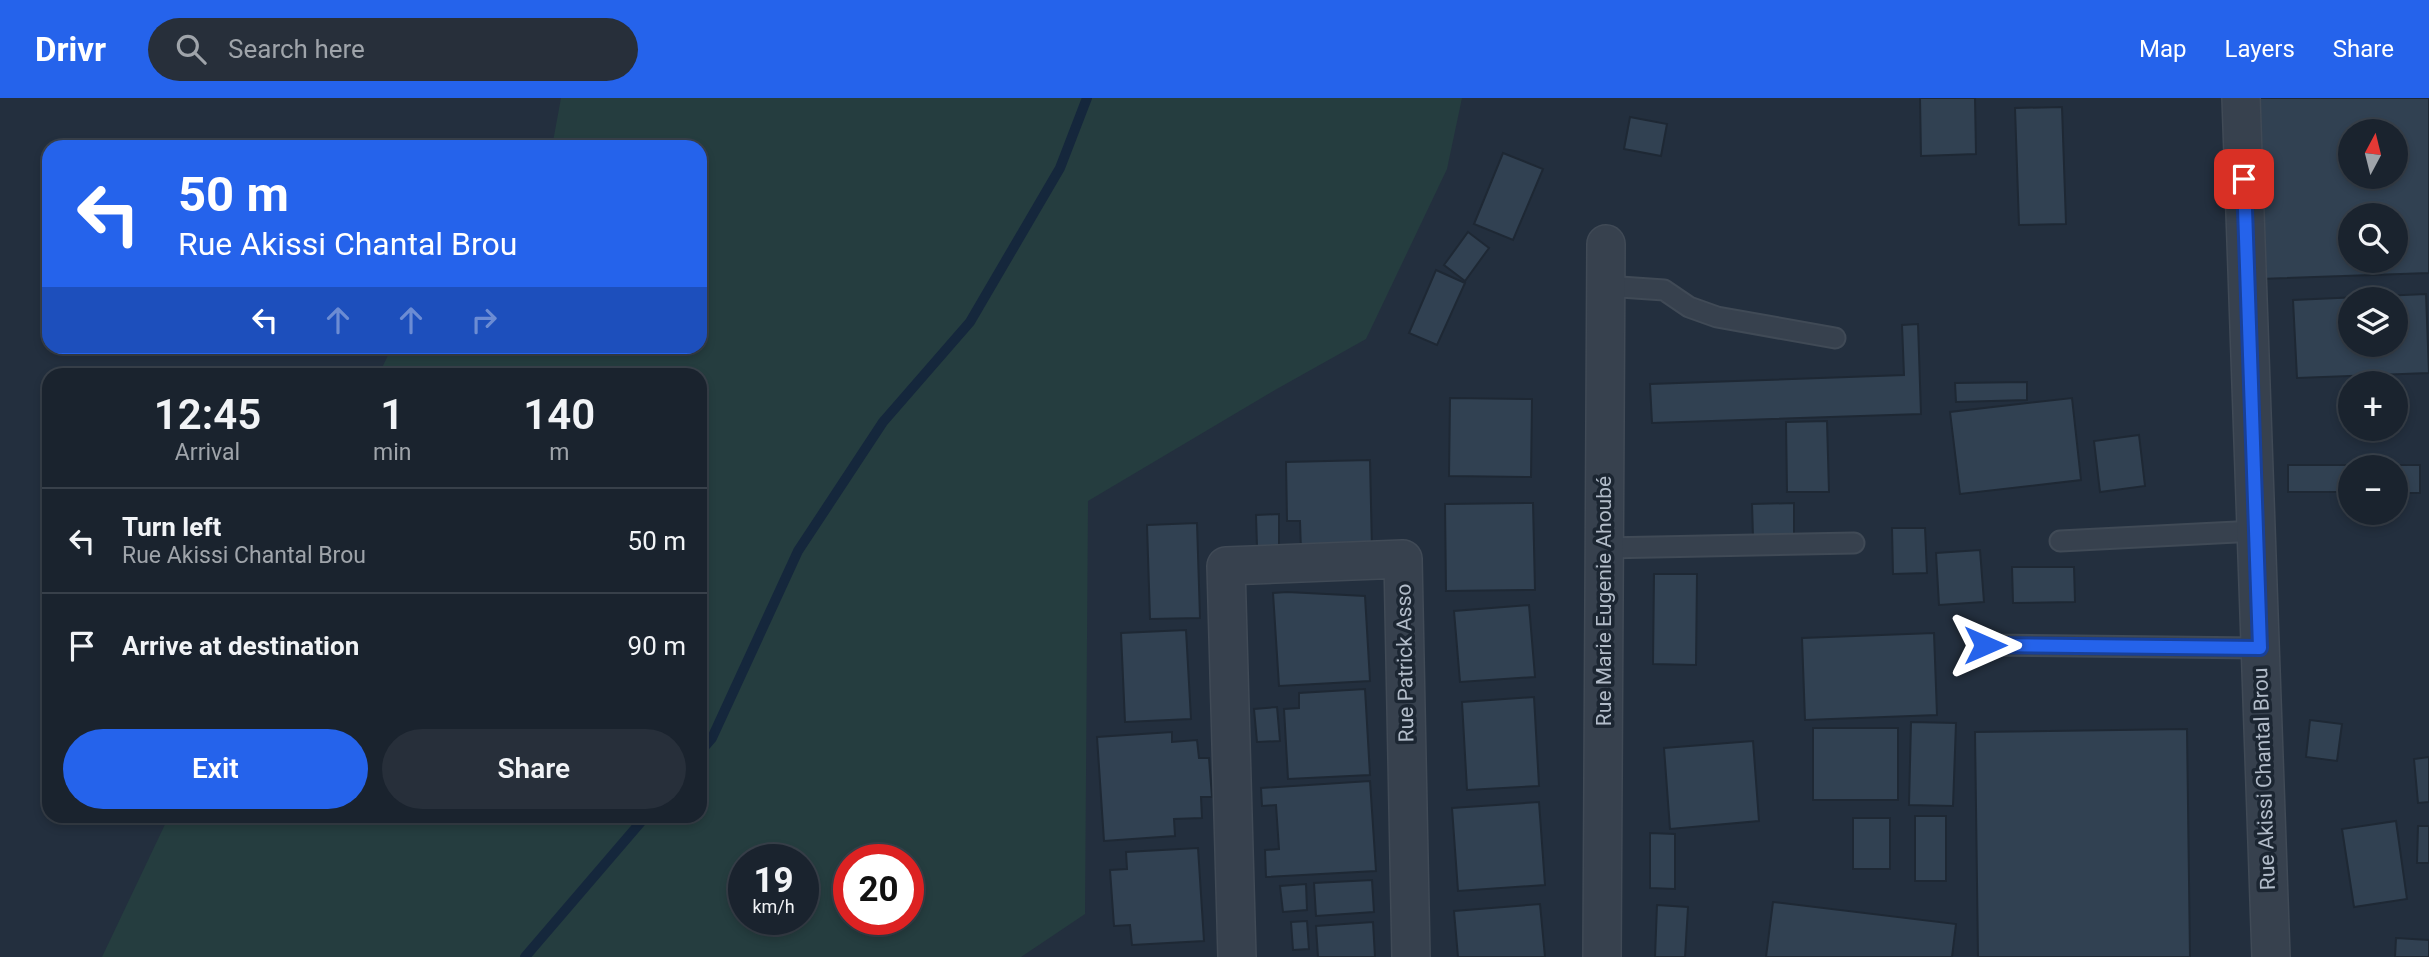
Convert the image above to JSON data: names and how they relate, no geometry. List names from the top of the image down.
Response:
{
  "streets": {
    "street": ["Rue Marie Eugenie Ahoubé", "Rue Patrick Asso", "Rue Akissi Chantal Brou"]
  },
  "north": "top",
  "page": {
    "header": "Drivr",
    "search": "Search here",
    "nav": ["Map", "Layers", "Share"],
    "map_buttons": ["+", "−"],
    "turn": ["50 m", "Rue Akissi Chantal Brou"],
    "eta": [
      "12:45",
      "Arrival",
      "1",
      "min",
      "140",
      "m"
    ],
    "list": [
      {
        "name": "Turn left",
        "note": "Rue Akissi Chantal Brou",
        "value": "50 m"
      },
      {
        "name": "Arrive at destination",
        "value": "90 m"
      }
    ],
    "buttons": ["Exit", "Share"],
    "speed": "19 km/h",
    "limit": "20"
  }
}
